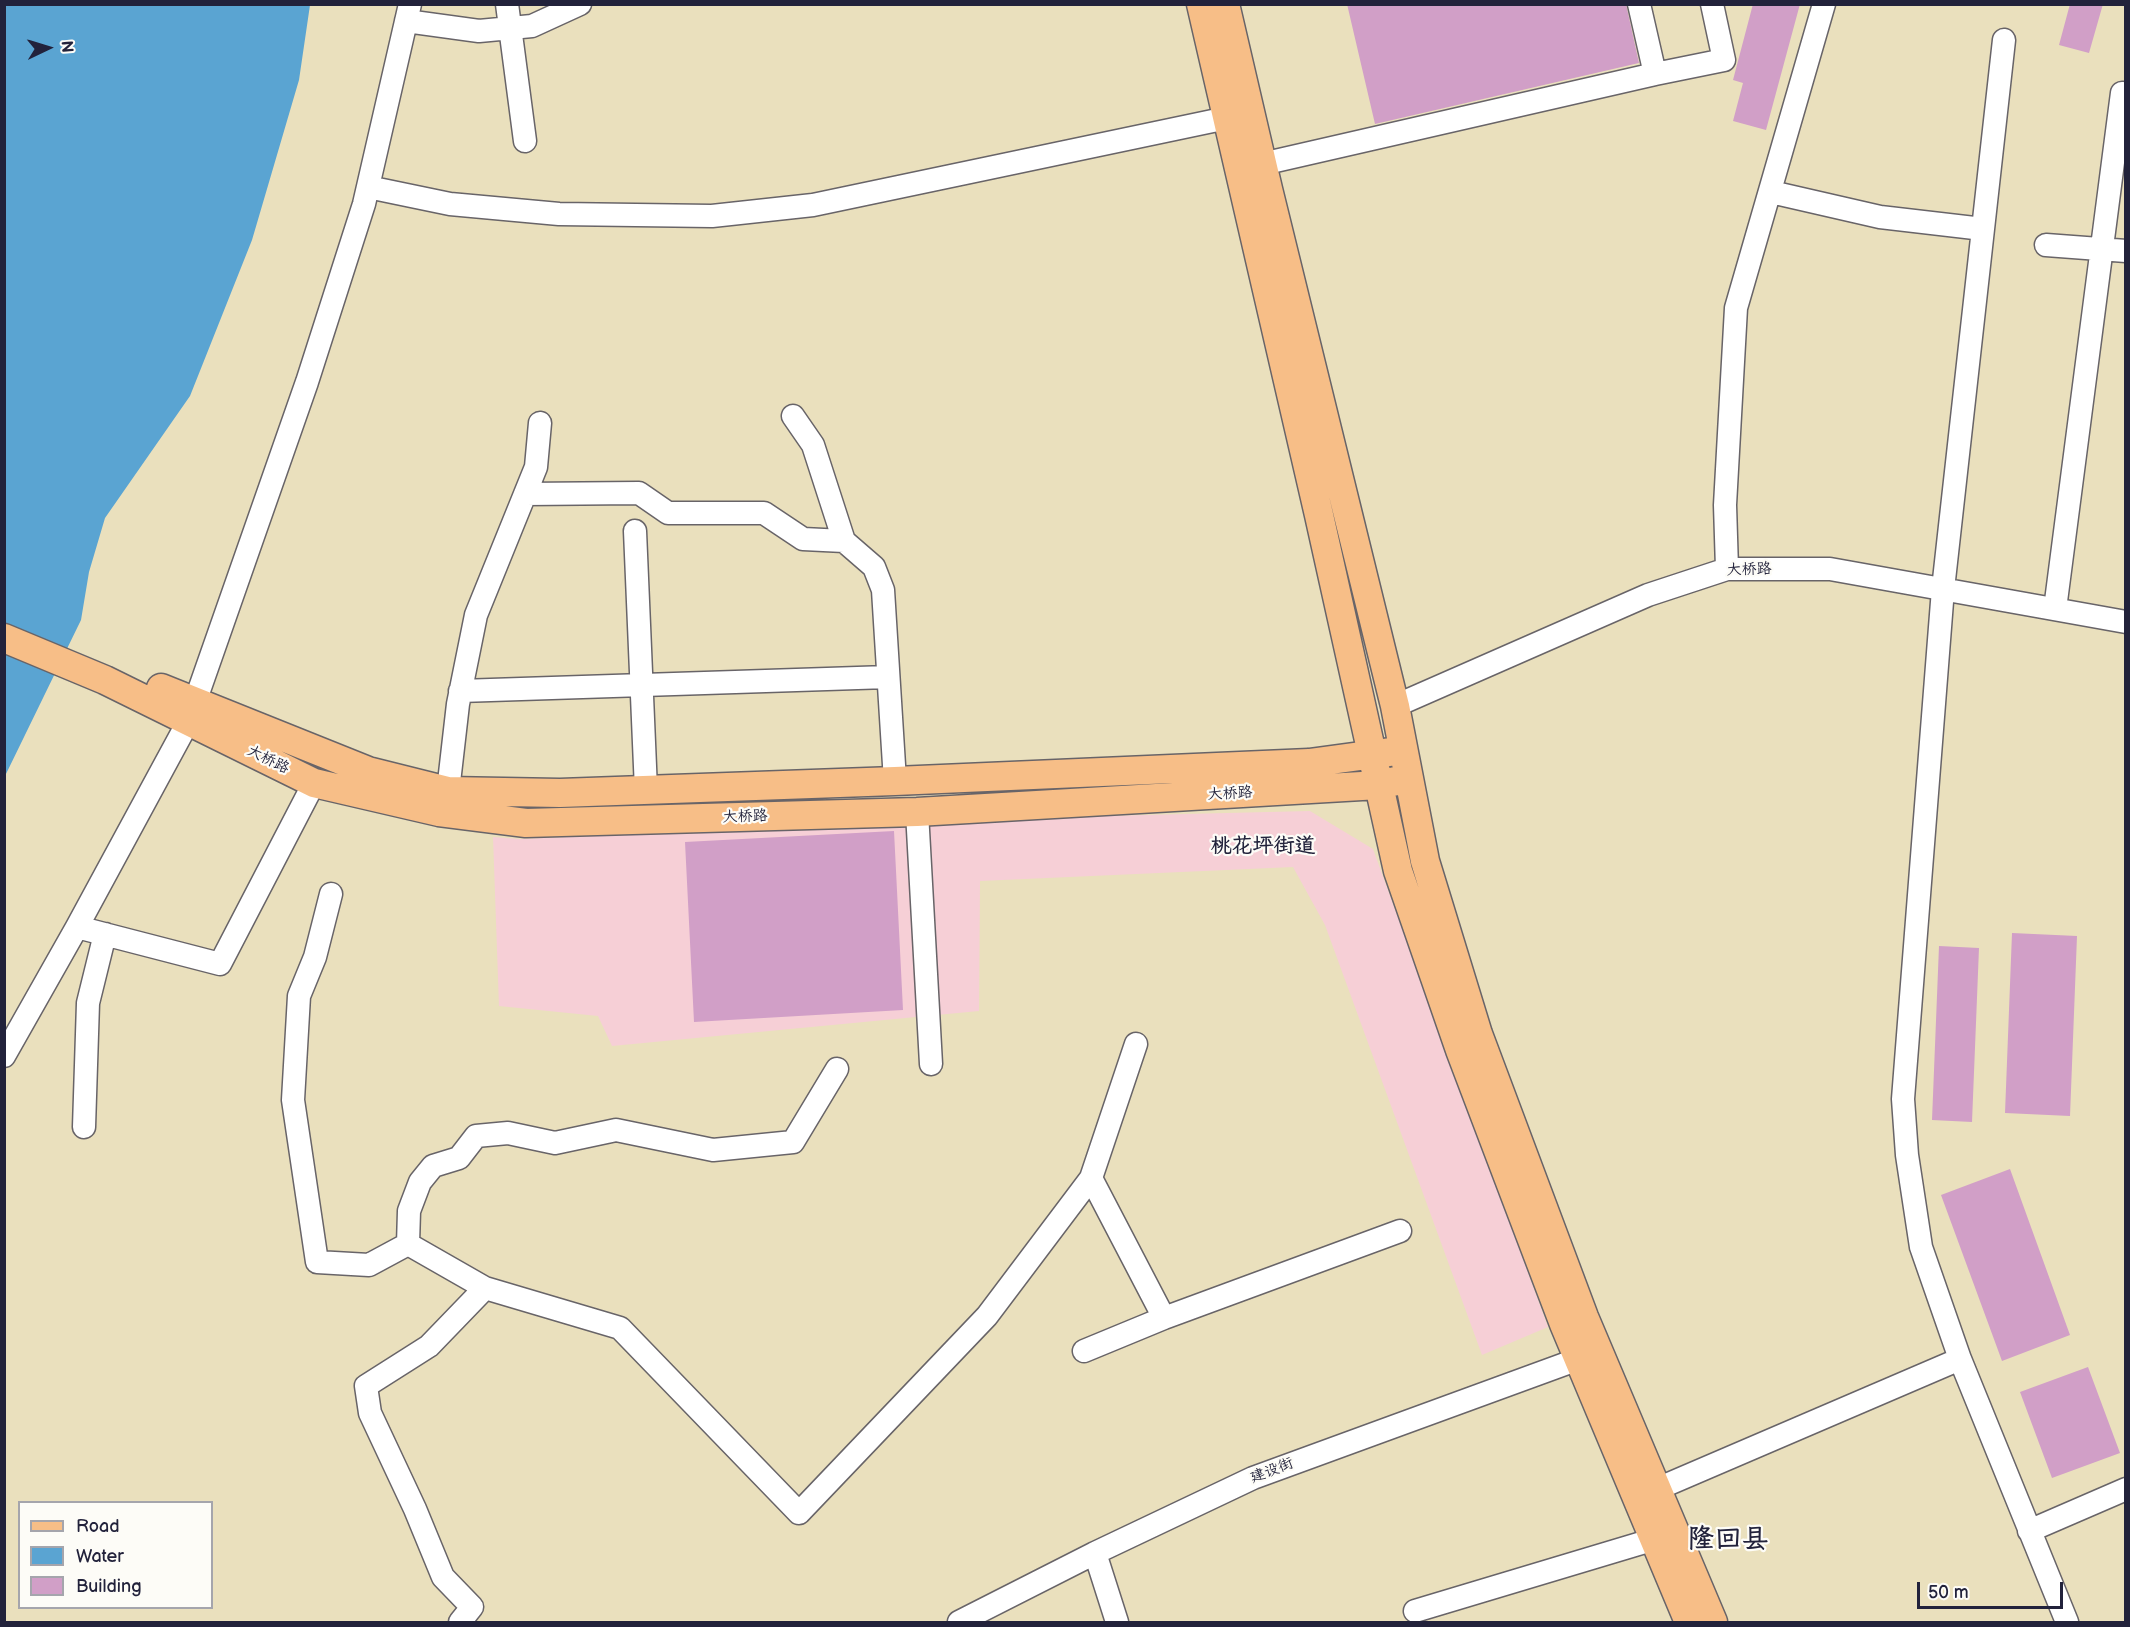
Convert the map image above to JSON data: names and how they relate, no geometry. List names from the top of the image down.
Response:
{
  "streets": {
    "main road": ["大桥路"],
    "street": ["建设街"]
  },
  "districts": ["桃花坪街道", "隆回县"],
  "legend": ["Road", "Water", "Building"],
  "scale_bar": "50 m",
  "north": "right"
}
